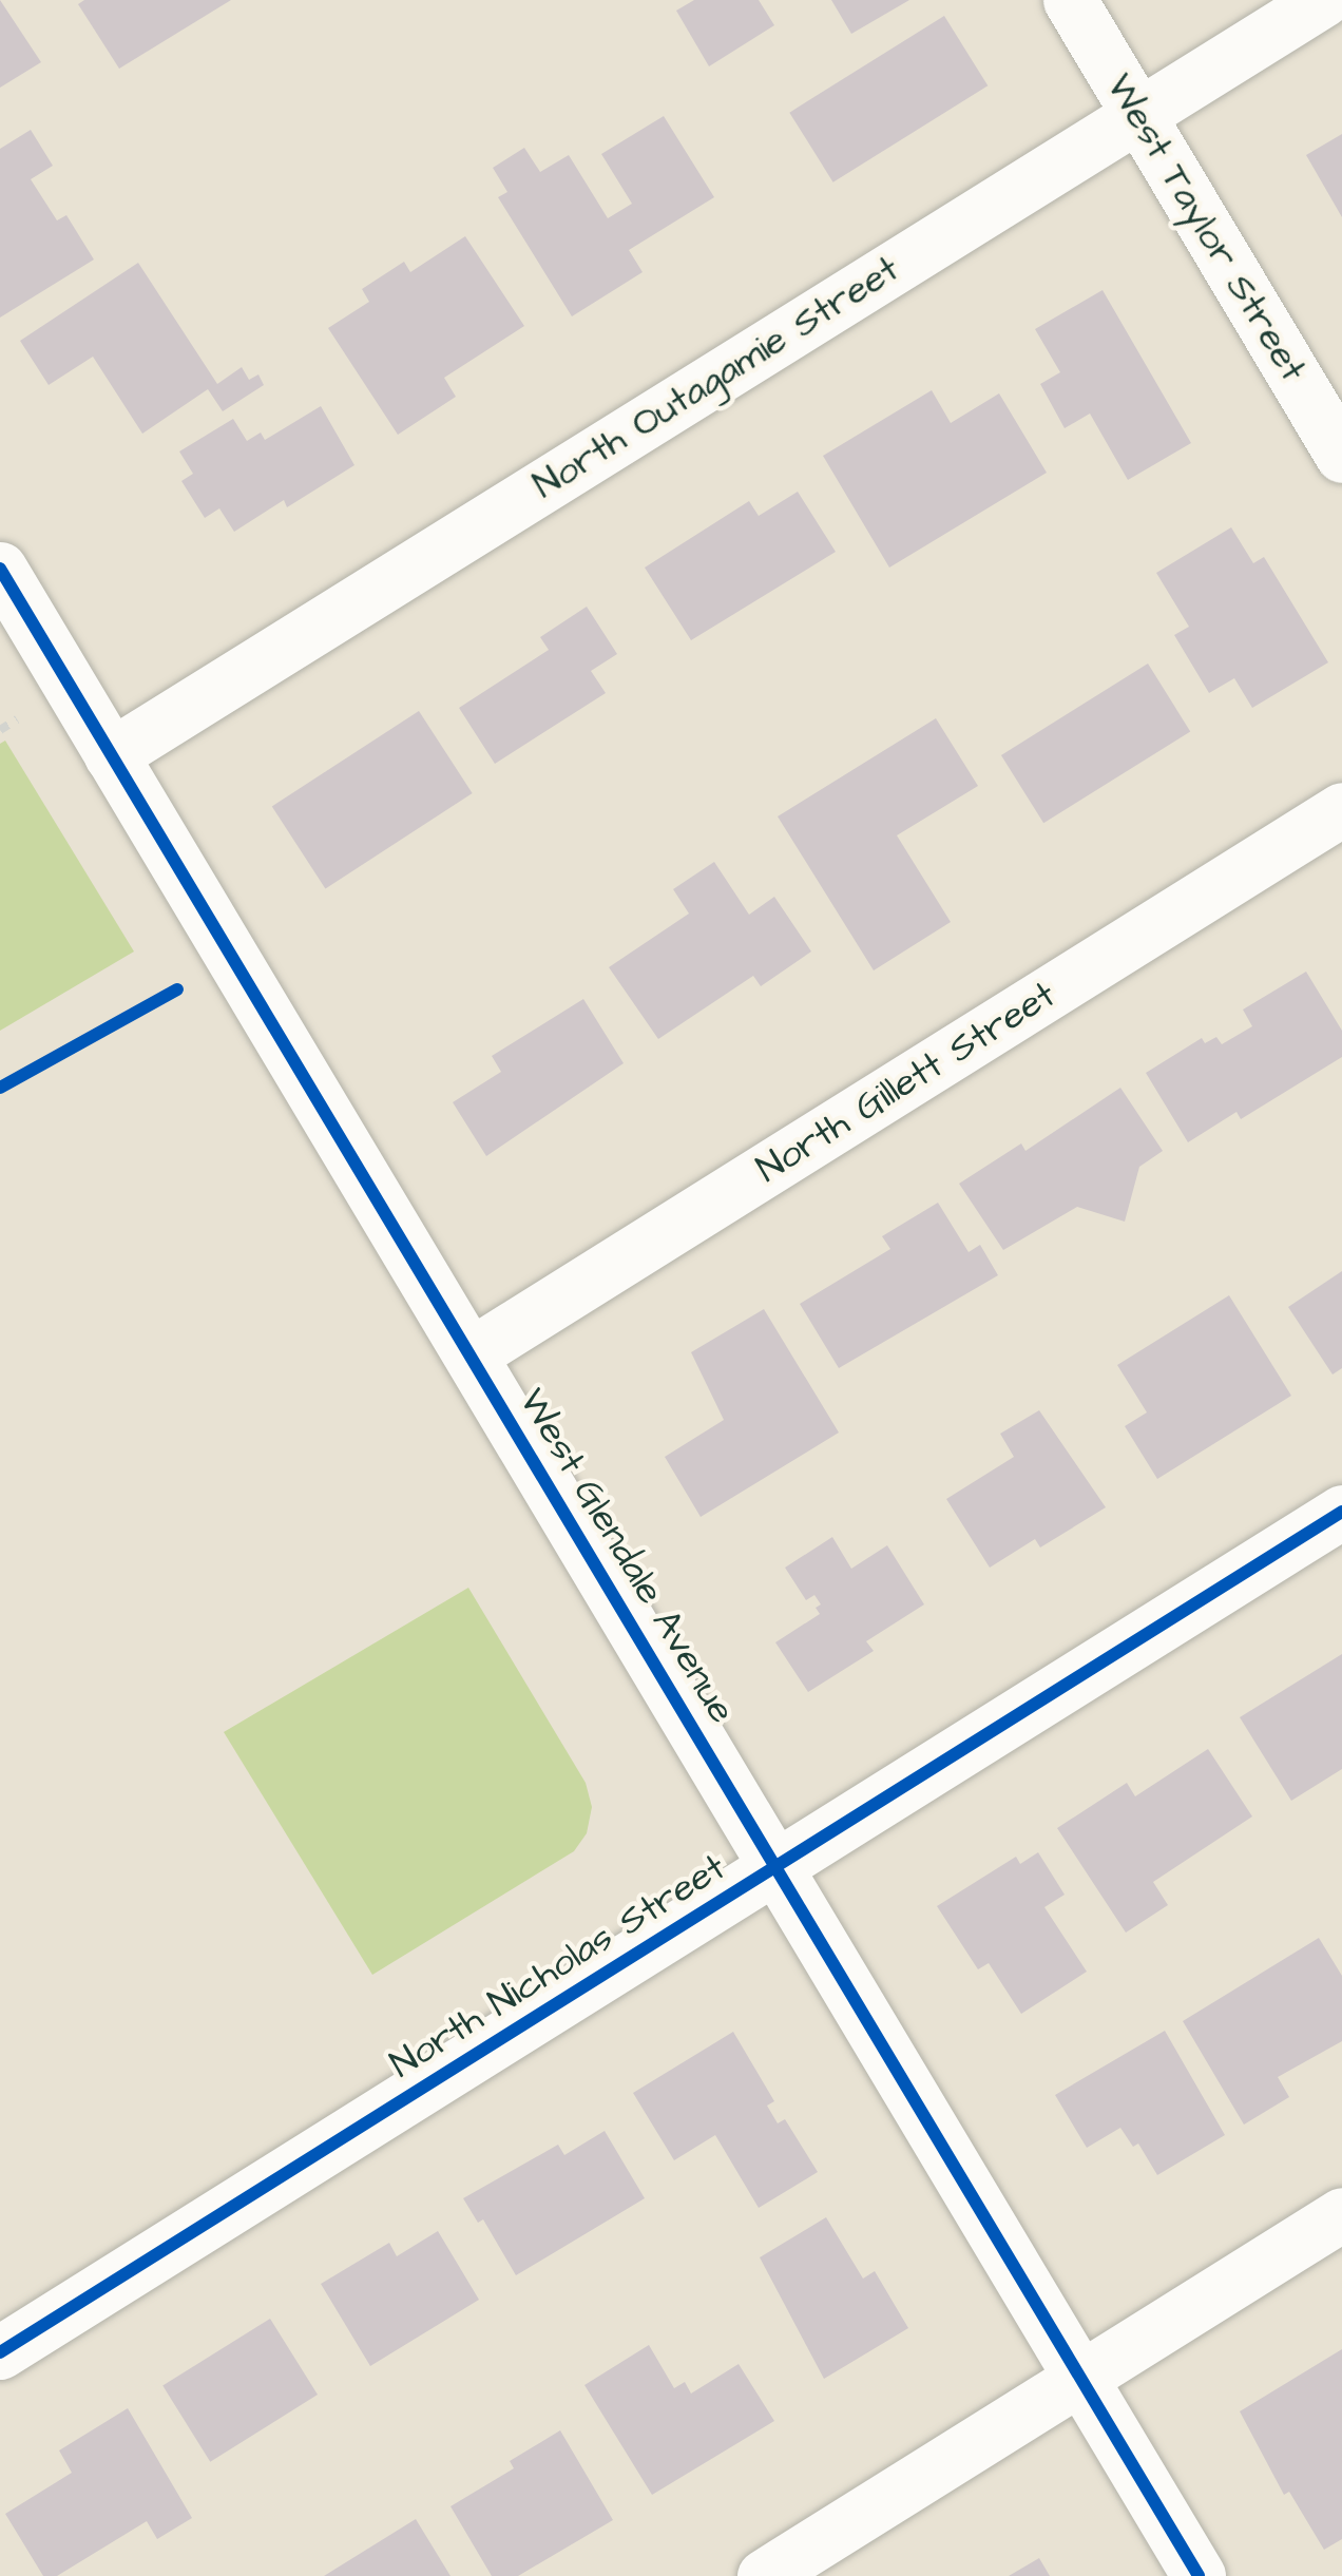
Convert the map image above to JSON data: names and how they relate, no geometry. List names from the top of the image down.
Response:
{
  "streets": {
    "street": [
      "West Taylor Street",
      "North Outagamie Street",
      "North Gillett Street",
      "West Glendale Avenue",
      "North Nicholas Street"
    ]
  },
  "crossings": [
    ["West Taylor Street", "North Outagamie Street"],
    ["North Outagamie Street", "West Glendale Avenue"],
    ["North Gillett Street", "West Glendale Avenue"],
    ["West Glendale Avenue", "North Nicholas Street"]
  ]
}
